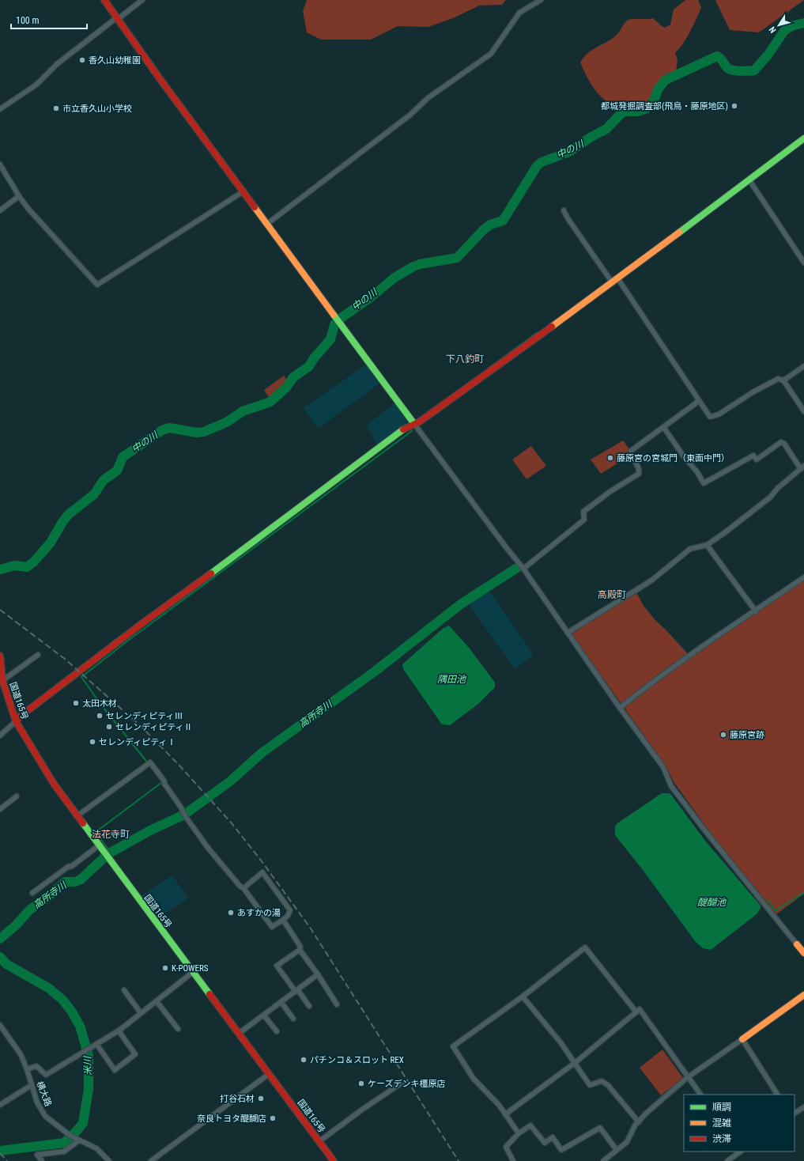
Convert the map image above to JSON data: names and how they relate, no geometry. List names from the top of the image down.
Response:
{
  "streets": {
    "main road": ["国道165号"],
    "street": ["横大路"]
  },
  "districts": ["下八釣町", "高殿町", "法花寺町"],
  "water": [
    "中の川",
    "隅田池",
    "高所寺川",
    "醍醐池",
    "米川"
  ],
  "places": [
    "香久山幼稚園",
    "都城発掘調査部(飛鳥・藤原地区)",
    "市立香久山小学校",
    "藤原宮の宮城門（東面中門）",
    "太田木材",
    "セレンディピティⅢ",
    "セレンディピティⅡ",
    "藤原宮跡",
    "セレンディピティⅠ",
    "あすかの湯",
    "K-POWERS",
    "パチンコ＆スロット REX",
    "ケーズデンキ橿原店",
    "打谷石材",
    "奈良トヨタ醍醐店"
  ],
  "legend": ["順調", "混雑", "渋滞"],
  "scale_bar": "100 m",
  "north": "bottom left"
}
